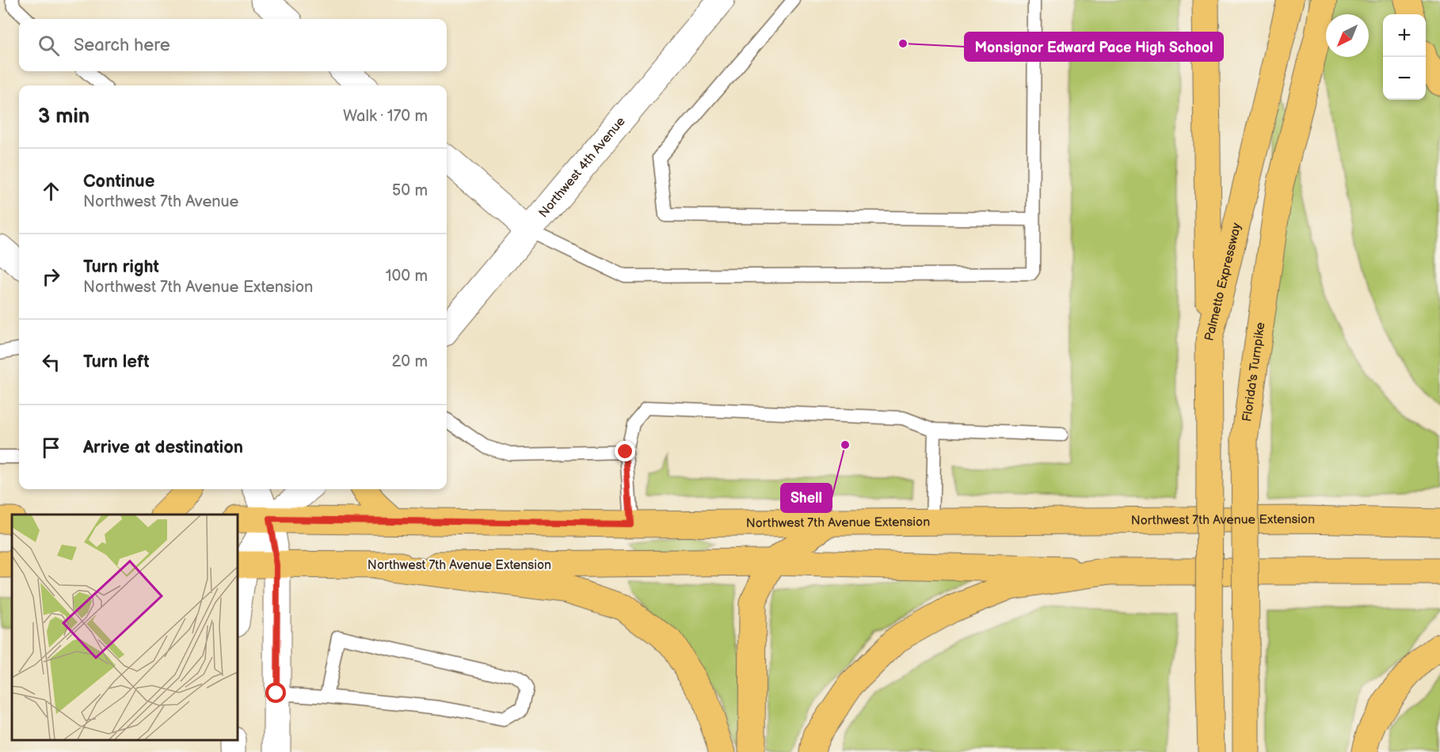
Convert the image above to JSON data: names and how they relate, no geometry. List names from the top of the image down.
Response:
{
  "streets": {
    "main road": ["Palmetto Expressway", "Florida's Turnpike", "Northwest 7th Avenue Extension"],
    "street": ["Northwest 4th Avenue"]
  },
  "places": ["Monsignor Edward Pace High School", "Shell"],
  "north": "bottom left",
  "page": {
    "map_buttons": ["+", "−"],
    "search": "Search here",
    "heading": ["3 min", "Walk · 170 m"],
    "list": [
      ["Continue", "Northwest 7th Avenue", "50 m"],
      ["Turn right", "Northwest 7th Avenue Extension", "100 m"],
      ["Turn left", "20 m"],
      "Arrive at destination"
    ]
  }
}
